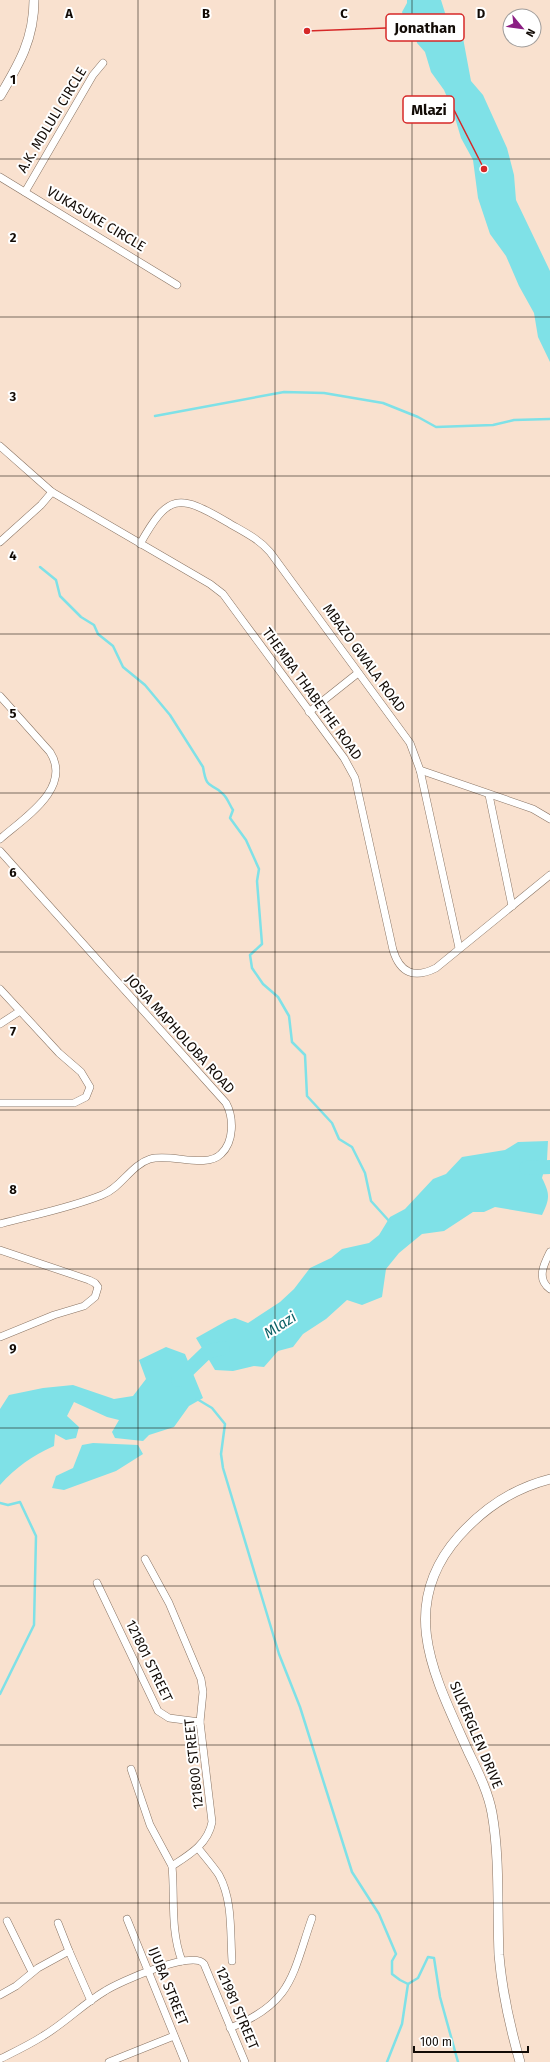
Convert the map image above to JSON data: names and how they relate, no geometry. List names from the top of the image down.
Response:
{
  "streets": {
    "street": [
      "A.K. MDLULI CIRCLE",
      "VUKASUKE CIRCLE",
      "MBAZO GWALA ROAD",
      "THEMBA THABETHE ROAD",
      "JOSIA MAPHOLOBA ROAD",
      "121801 STREET",
      "SILVERGLEN DRIVE",
      "121800 STREET",
      "IJUBA STREET",
      "121981 STREET"
    ]
  },
  "crossings": [
    ["A.K. MDLULI CIRCLE", "VUKASUKE CIRCLE"],
    ["MBAZO GWALA ROAD", "THEMBA THABETHE ROAD"],
    ["121801 STREET", "121800 STREET"]
  ],
  "water": ["Mlazi"],
  "places": ["Jonathan", "Mlazi"],
  "scale_bar": "100 m",
  "north": "bottom right",
  "grid": {
    "columns": [
      "A",
      "B",
      "C",
      "D"
    ],
    "rows": [
      "1",
      "2",
      "3",
      "4",
      "5",
      "6",
      "7",
      "8",
      "9"
    ]
  }
}
